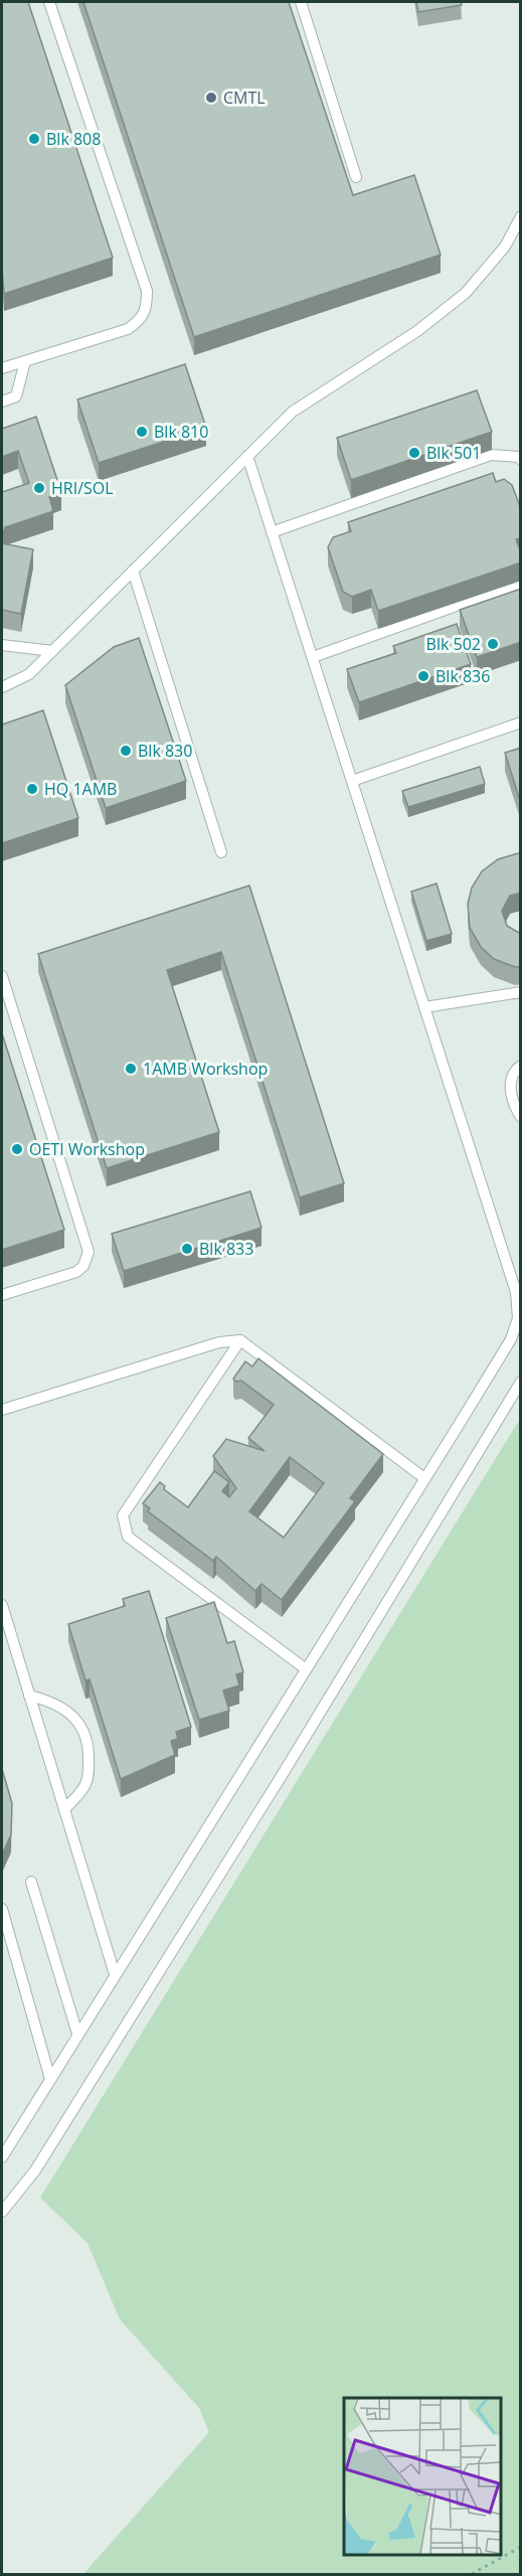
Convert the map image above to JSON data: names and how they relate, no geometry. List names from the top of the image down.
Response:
{
  "places": [
    "CMTL",
    "Blk 808",
    "Blk 810",
    "Blk 501",
    "HRI/SOL",
    "Blk 502",
    "Blk 836",
    "Blk 830",
    "HQ 1AMB",
    "1AMB Workshop",
    "OETI Workshop",
    "Blk 833"
  ]
}
